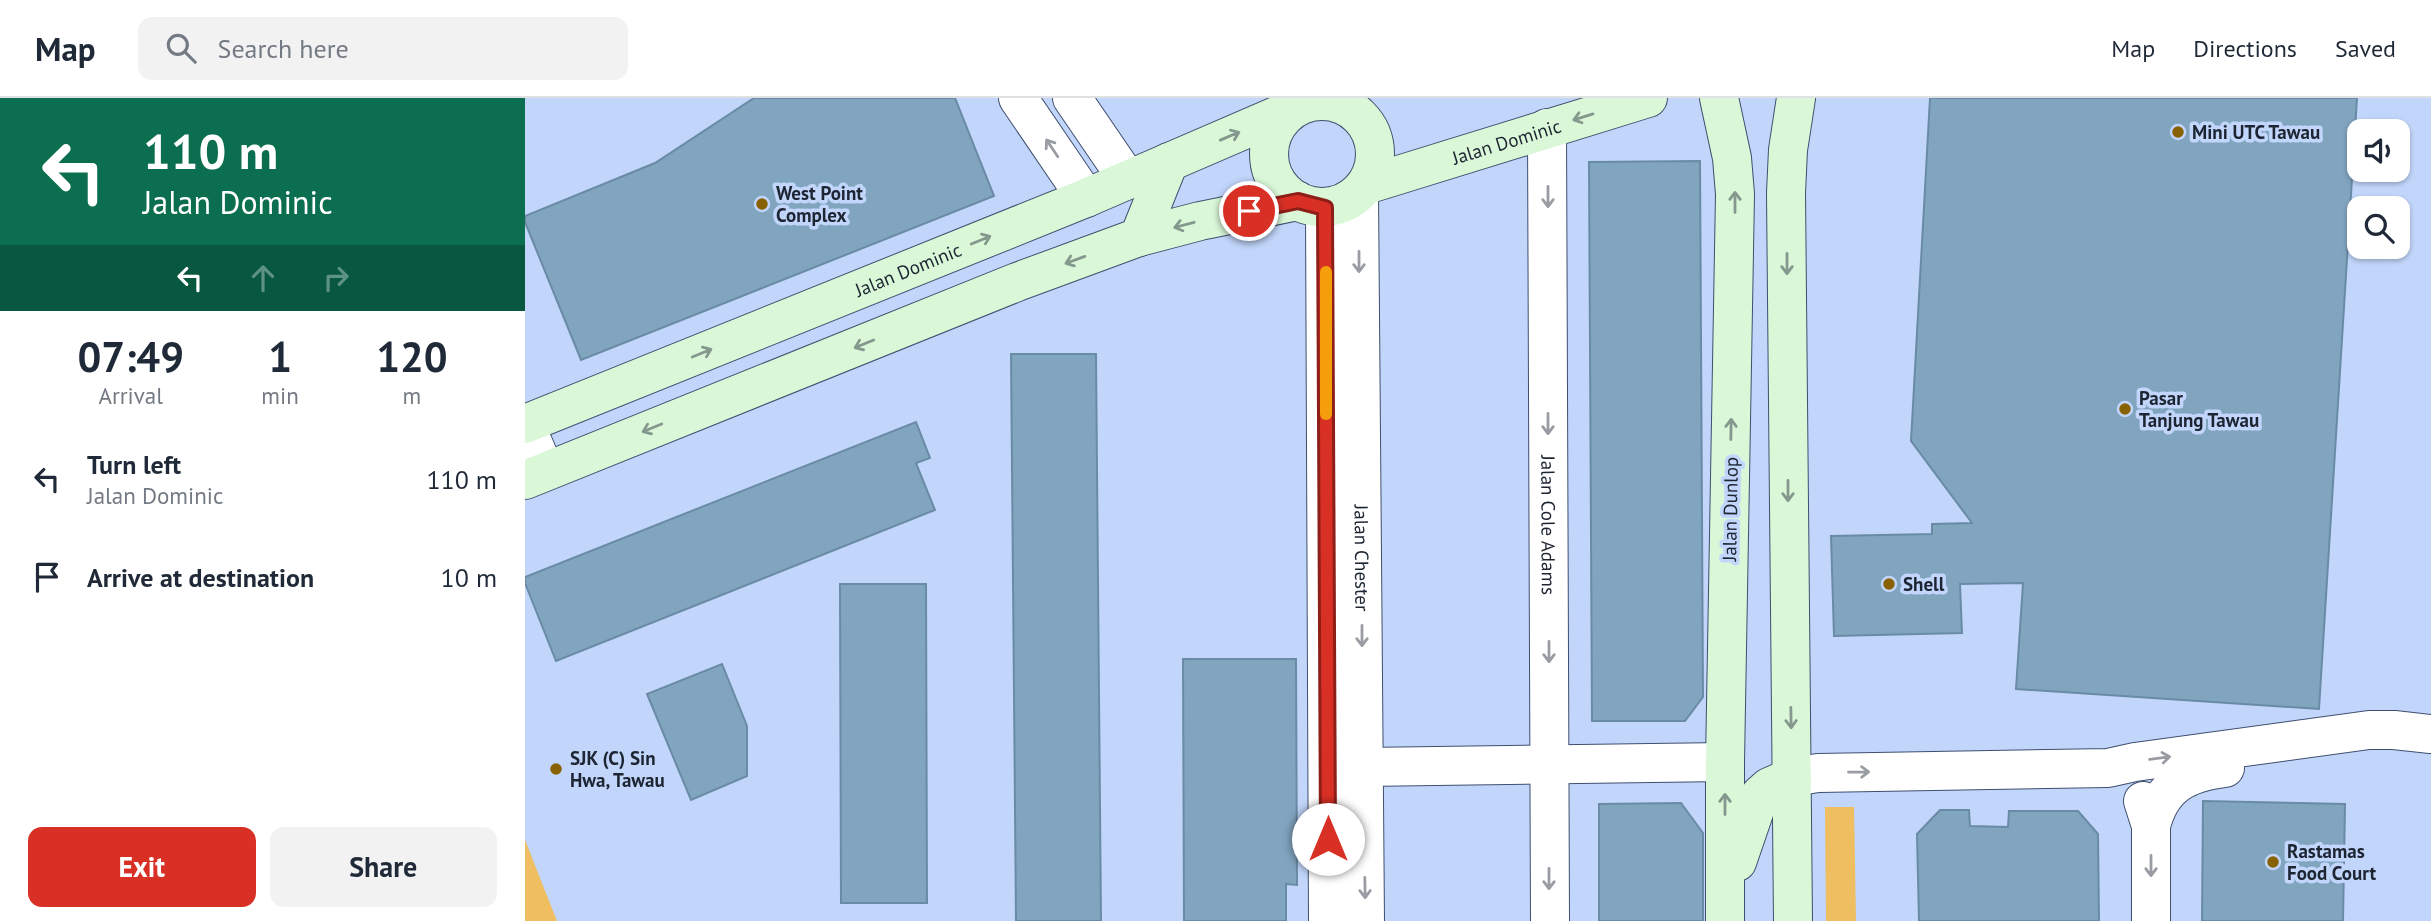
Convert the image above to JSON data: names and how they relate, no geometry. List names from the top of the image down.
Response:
{
  "streets": {
    "street": [
      "Jalan Dominic",
      "Jalan Dunlop",
      "Jalan Cole Adams",
      "Jalan Chester"
    ]
  },
  "crossings": [
    ["Jalan Dominic", "Jalan Cole Adams"],
    ["Jalan Dominic", "Jalan Chester"]
  ],
  "places": [
    "Mini UTC Tawau",
    "West Point Complex",
    "Pasar Tanjung Tawau",
    "Shell",
    "SJK (C) Sin Hwa, Tawau",
    "Rastamas Food Court"
  ],
  "page": {
    "header": "Map",
    "search": "Search here",
    "nav": ["Map", "Directions", "Saved"],
    "turn": ["110 m", "Jalan Dominic"],
    "eta": [
      "07:49",
      "Arrival",
      "1",
      "min",
      "120",
      "m"
    ],
    "list": [
      {
        "name": "Turn left",
        "note": "Jalan Dominic",
        "value": "110 m"
      },
      {
        "name": "Arrive at destination",
        "value": "10 m"
      }
    ],
    "buttons": ["Exit", "Share"]
  }
}
